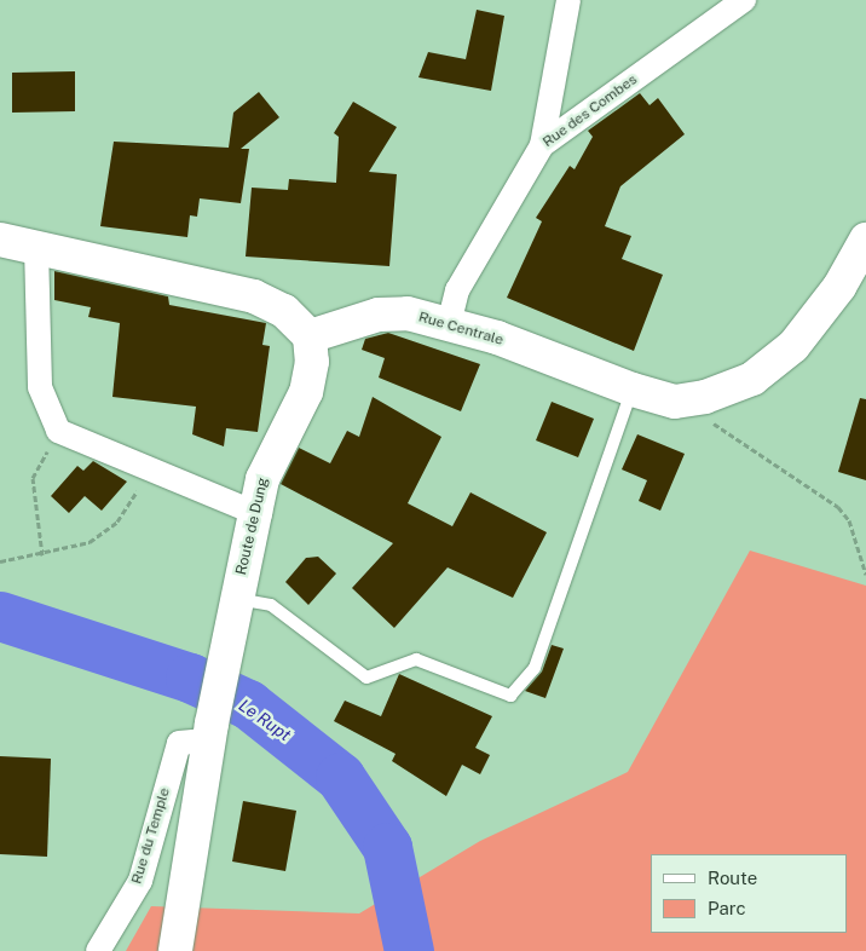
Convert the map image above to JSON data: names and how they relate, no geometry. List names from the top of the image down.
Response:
{
  "streets": {
    "main road": ["Rue Centrale", "Route de Dung"],
    "street": ["Rue des Combes", "Rue du Temple"]
  },
  "crossings": [
    ["Rue des Combes", "Rue Centrale"],
    ["Rue Centrale", "Route de Dung"],
    ["Route de Dung", "Rue du Temple"]
  ],
  "water": ["Le Rupt"],
  "legend": ["Route", "Parc"]
}
